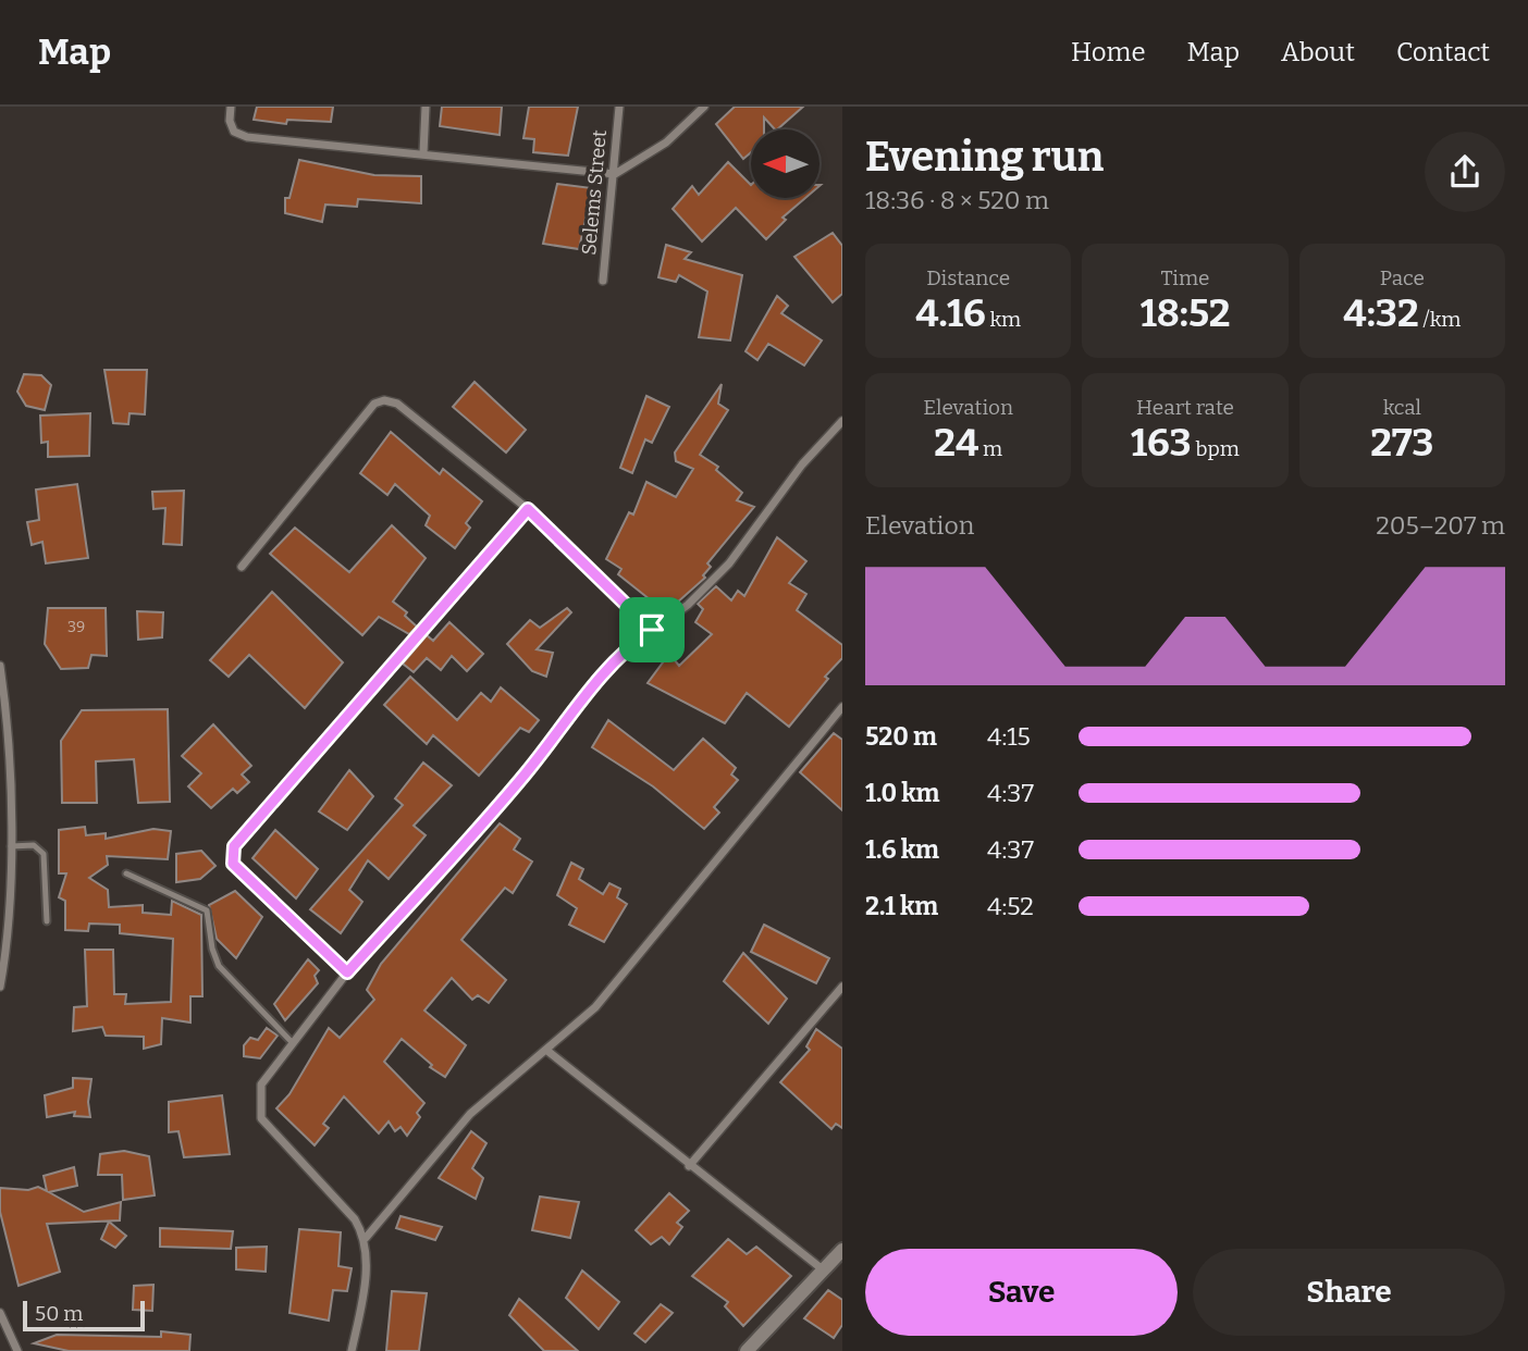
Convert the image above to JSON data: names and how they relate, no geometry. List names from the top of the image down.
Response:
{
  "streets": {
    "street": ["Selems Street"]
  },
  "house_numbers": ["39"],
  "scale_bar": "50 m",
  "north": "left",
  "page": {
    "header": "Map",
    "nav": [
      "Home",
      "Map",
      "About",
      "Contact"
    ],
    "heading": ["Evening run", "18:36 · 8 × 520 m"],
    "stats": [
      ["Distance", "4.16 km"],
      ["Time", "18:52"],
      ["Pace", "4:32 /km"],
      ["Elevation", "24 m"],
      ["Heart rate", "163 bpm"],
      ["kcal", "273"]
    ],
    "chart": ["Elevation", "205–207 m"],
    "list": [
      {
        "name": "520 m",
        "note": "4:15"
      },
      {
        "name": "1.0 km",
        "note": "4:37"
      },
      {
        "name": "1.6 km",
        "note": "4:37"
      },
      {
        "name": "2.1 km",
        "note": "4:52"
      }
    ],
    "buttons": ["Save", "Share"],
    "scale": "50 m"
  }
}
